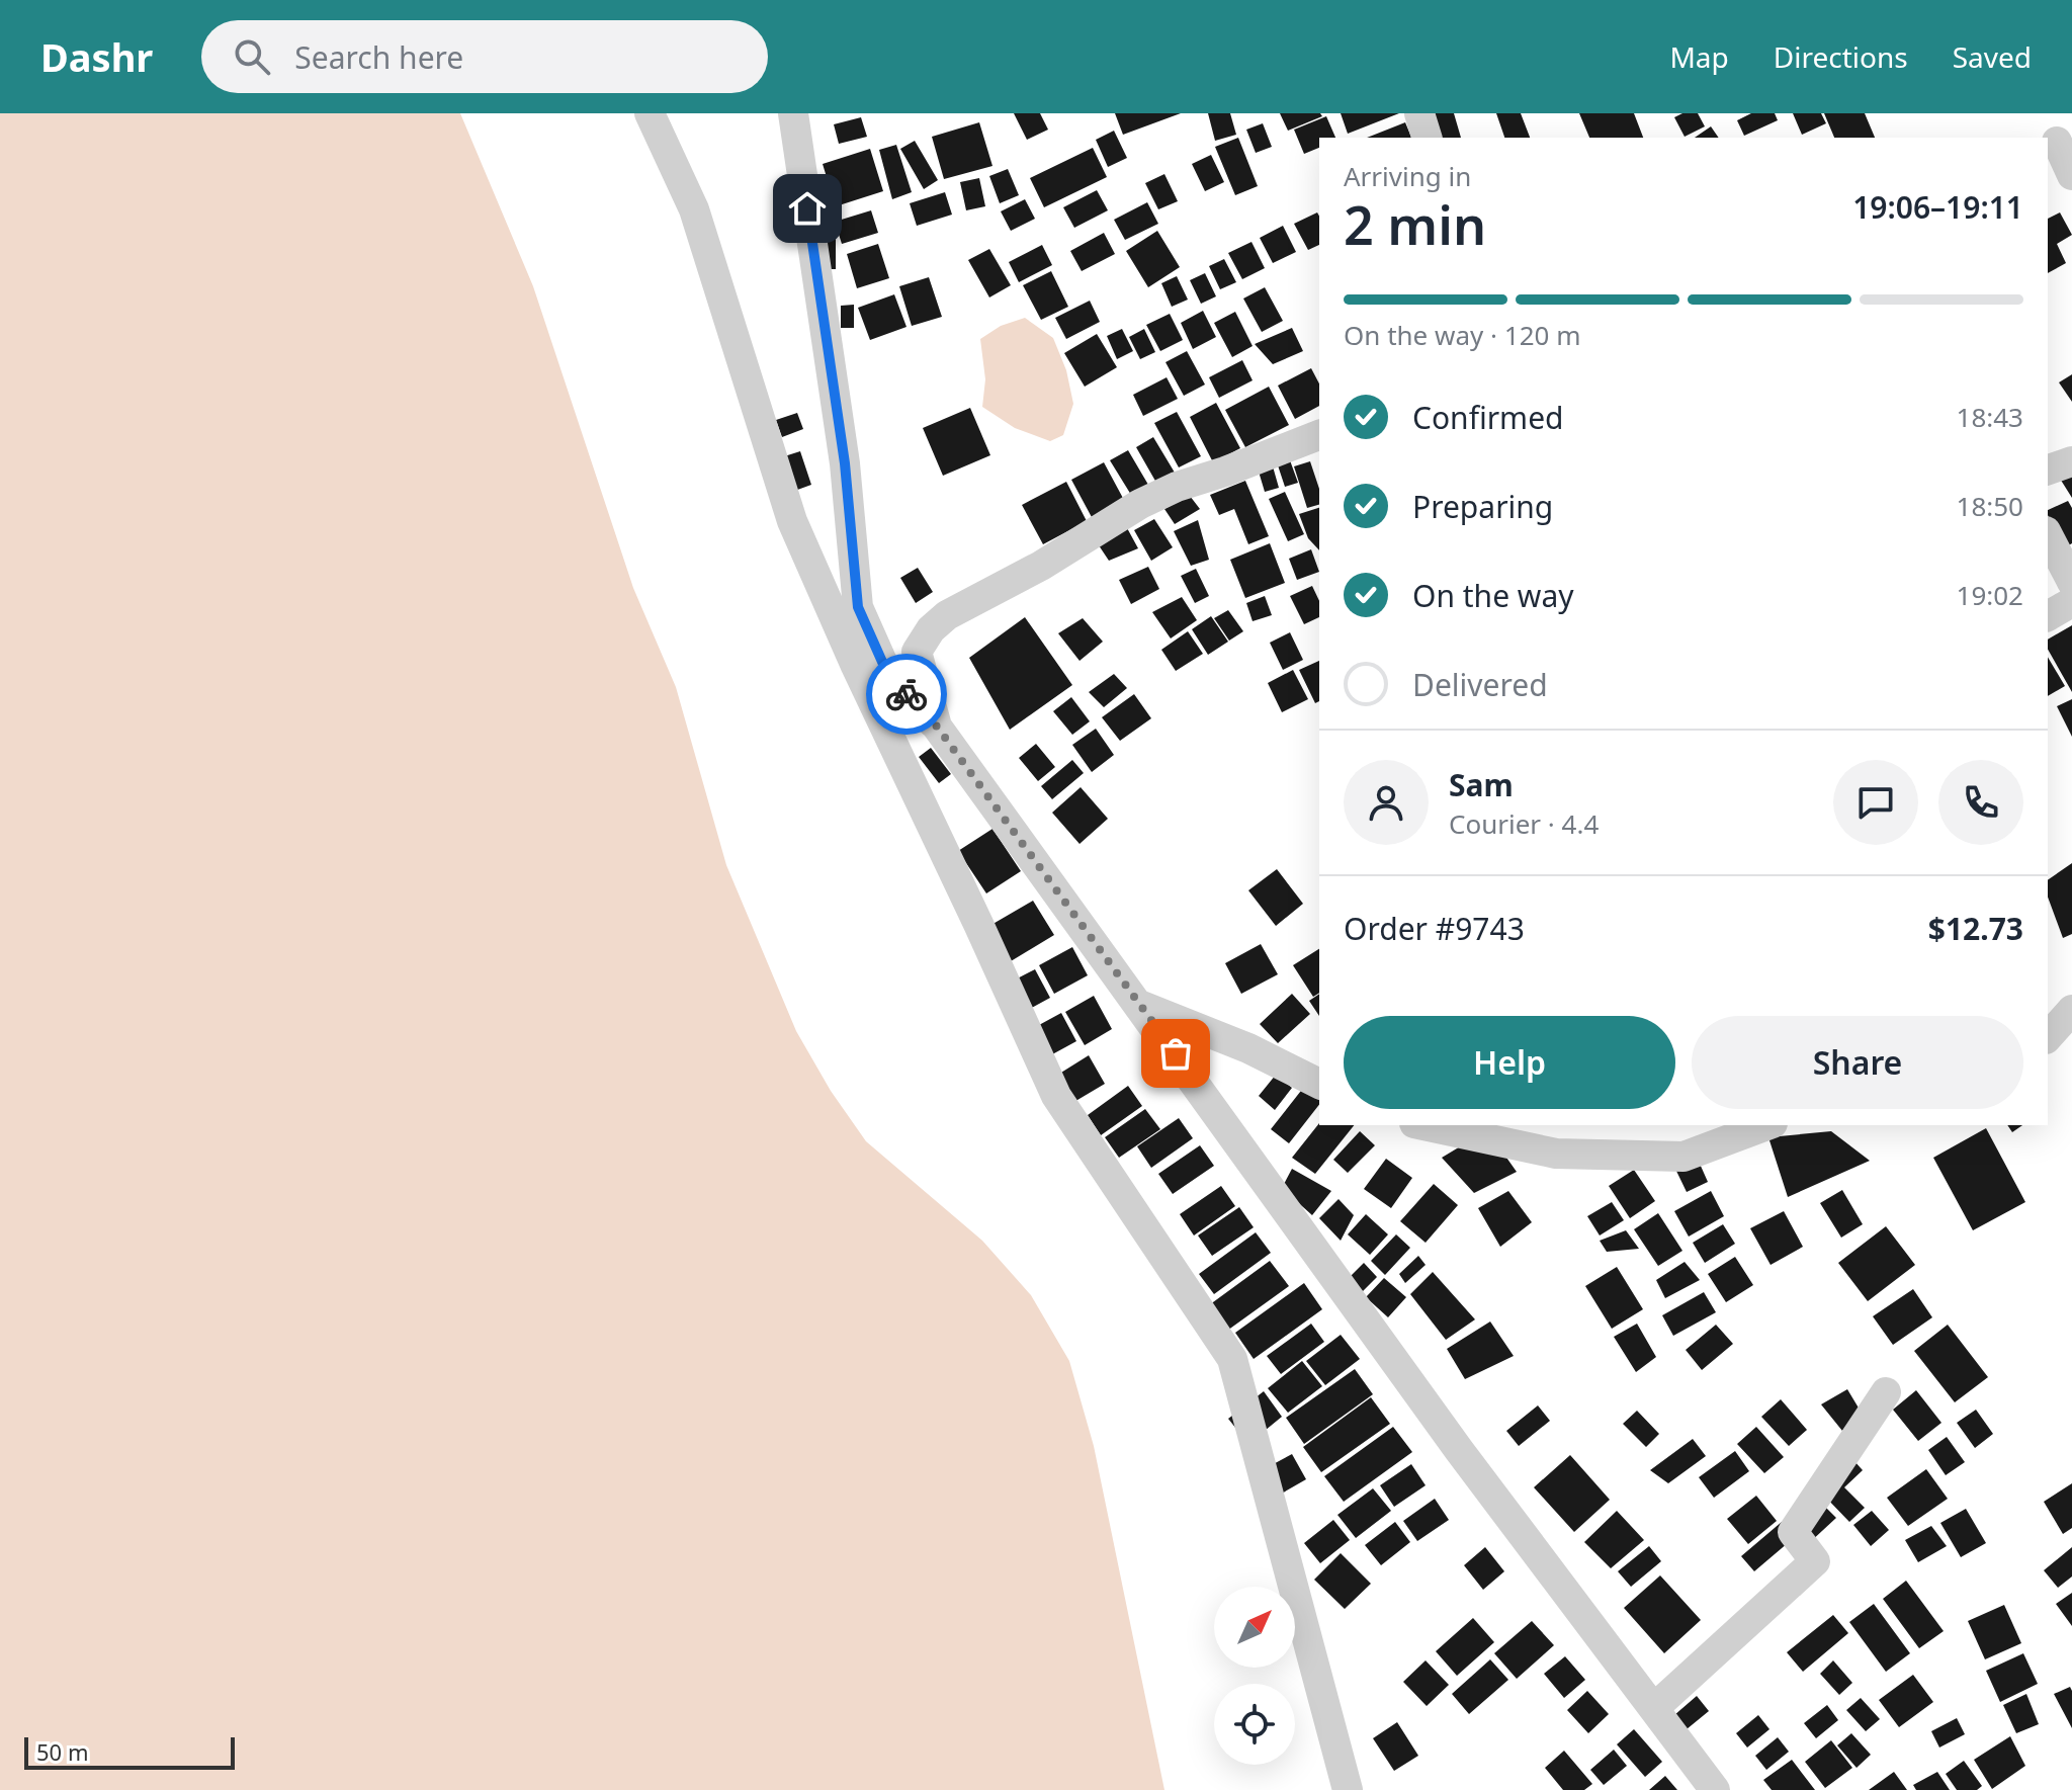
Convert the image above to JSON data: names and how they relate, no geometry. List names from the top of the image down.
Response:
{
  "scale_bar": "50 m",
  "north": "top right",
  "page": {
    "header": "Dashr",
    "search": "Search here",
    "nav": ["Map", "Directions", "Saved"],
    "heading": ["2 min", "Arriving in", "19:06–19:11"],
    "panel": [
      "Sam",
      "Courier · 4.4",
      "Order #9743",
      "$12.73"
    ],
    "bar": "On the way · 120 m",
    "list": [
      ["Confirmed", "18:43"],
      ["Preparing", "18:50"],
      ["On the way", "19:02"],
      "Delivered"
    ],
    "buttons": ["Help", "Share"],
    "scale": "50 m"
  }
}
